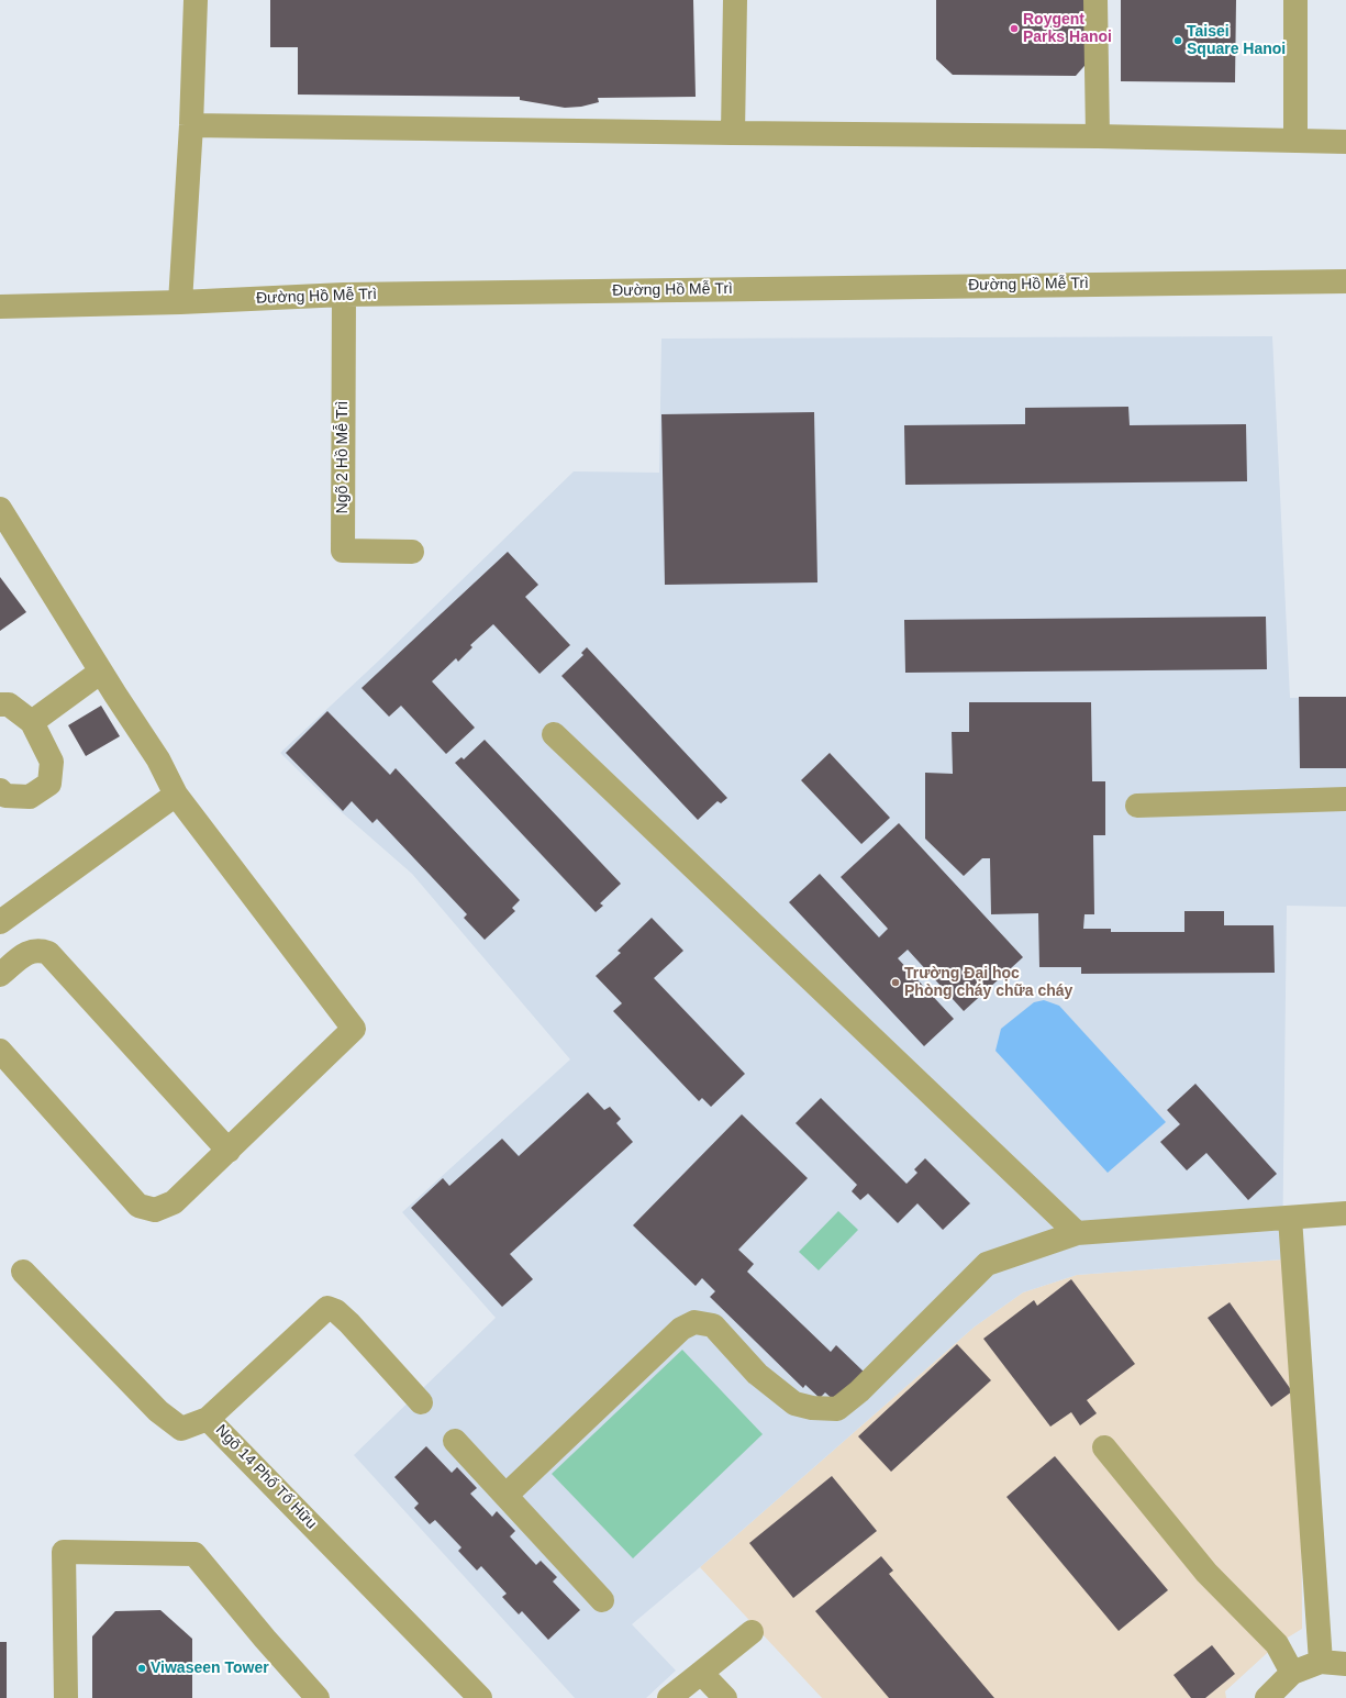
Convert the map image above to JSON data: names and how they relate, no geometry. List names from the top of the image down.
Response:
{
  "streets": {
    "street": ["Đường Hồ Mễ Trì", "Ngõ 2 Hồ Mễ Trì", "Ngõ 14 Phố Tố Hữu"]
  },
  "crossings": [
    ["Đường Hồ Mễ Trì", "Ngõ 2 Hồ Mễ Trì"]
  ],
  "places": [
    "Roygent Parks Hanoi",
    "Taisei Square Hanoi",
    "Trường Đại học Phòng cháy chữa cháy",
    "Viwaseen Tower"
  ]
}
